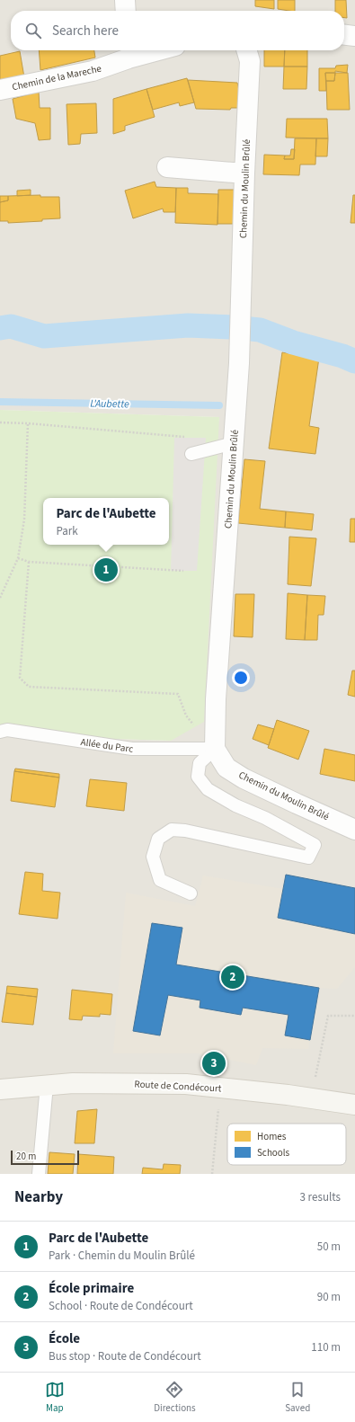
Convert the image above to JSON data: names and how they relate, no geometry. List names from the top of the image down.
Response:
{
  "streets": {
    "street": ["Chemin de la Mareche", "Chemin du Moulin Brûlé", "Route de Condécourt"],
    "lane": ["Allée du Parc"]
  },
  "crossings": [
    ["Chemin du Moulin Brûlé", "Allée du Parc"]
  ],
  "water": ["L'Aubette"],
  "legend": ["Homes", "Schools"],
  "scale_bar": "20 m",
  "page": {
    "search": "Search here",
    "popup": ["Parc de l'Aubette", "Park"],
    "pins": ["1", "2", "3"],
    "scale": "20 m",
    "heading": ["Nearby", "3 results"],
    "list": [
      {
        "mark": "1",
        "name": "Parc de l'Aubette",
        "note": "Park · Chemin du Moulin Brûlé",
        "value": "50 m"
      },
      {
        "mark": "2",
        "name": "École primaire",
        "note": "School · Route de Condécourt",
        "value": "90 m"
      },
      {
        "mark": "3",
        "name": "École",
        "note": "Bus stop · Route de Condécourt",
        "value": "110 m"
      }
    ],
    "nav": ["Map", "Directions", "Saved"]
  }
}
